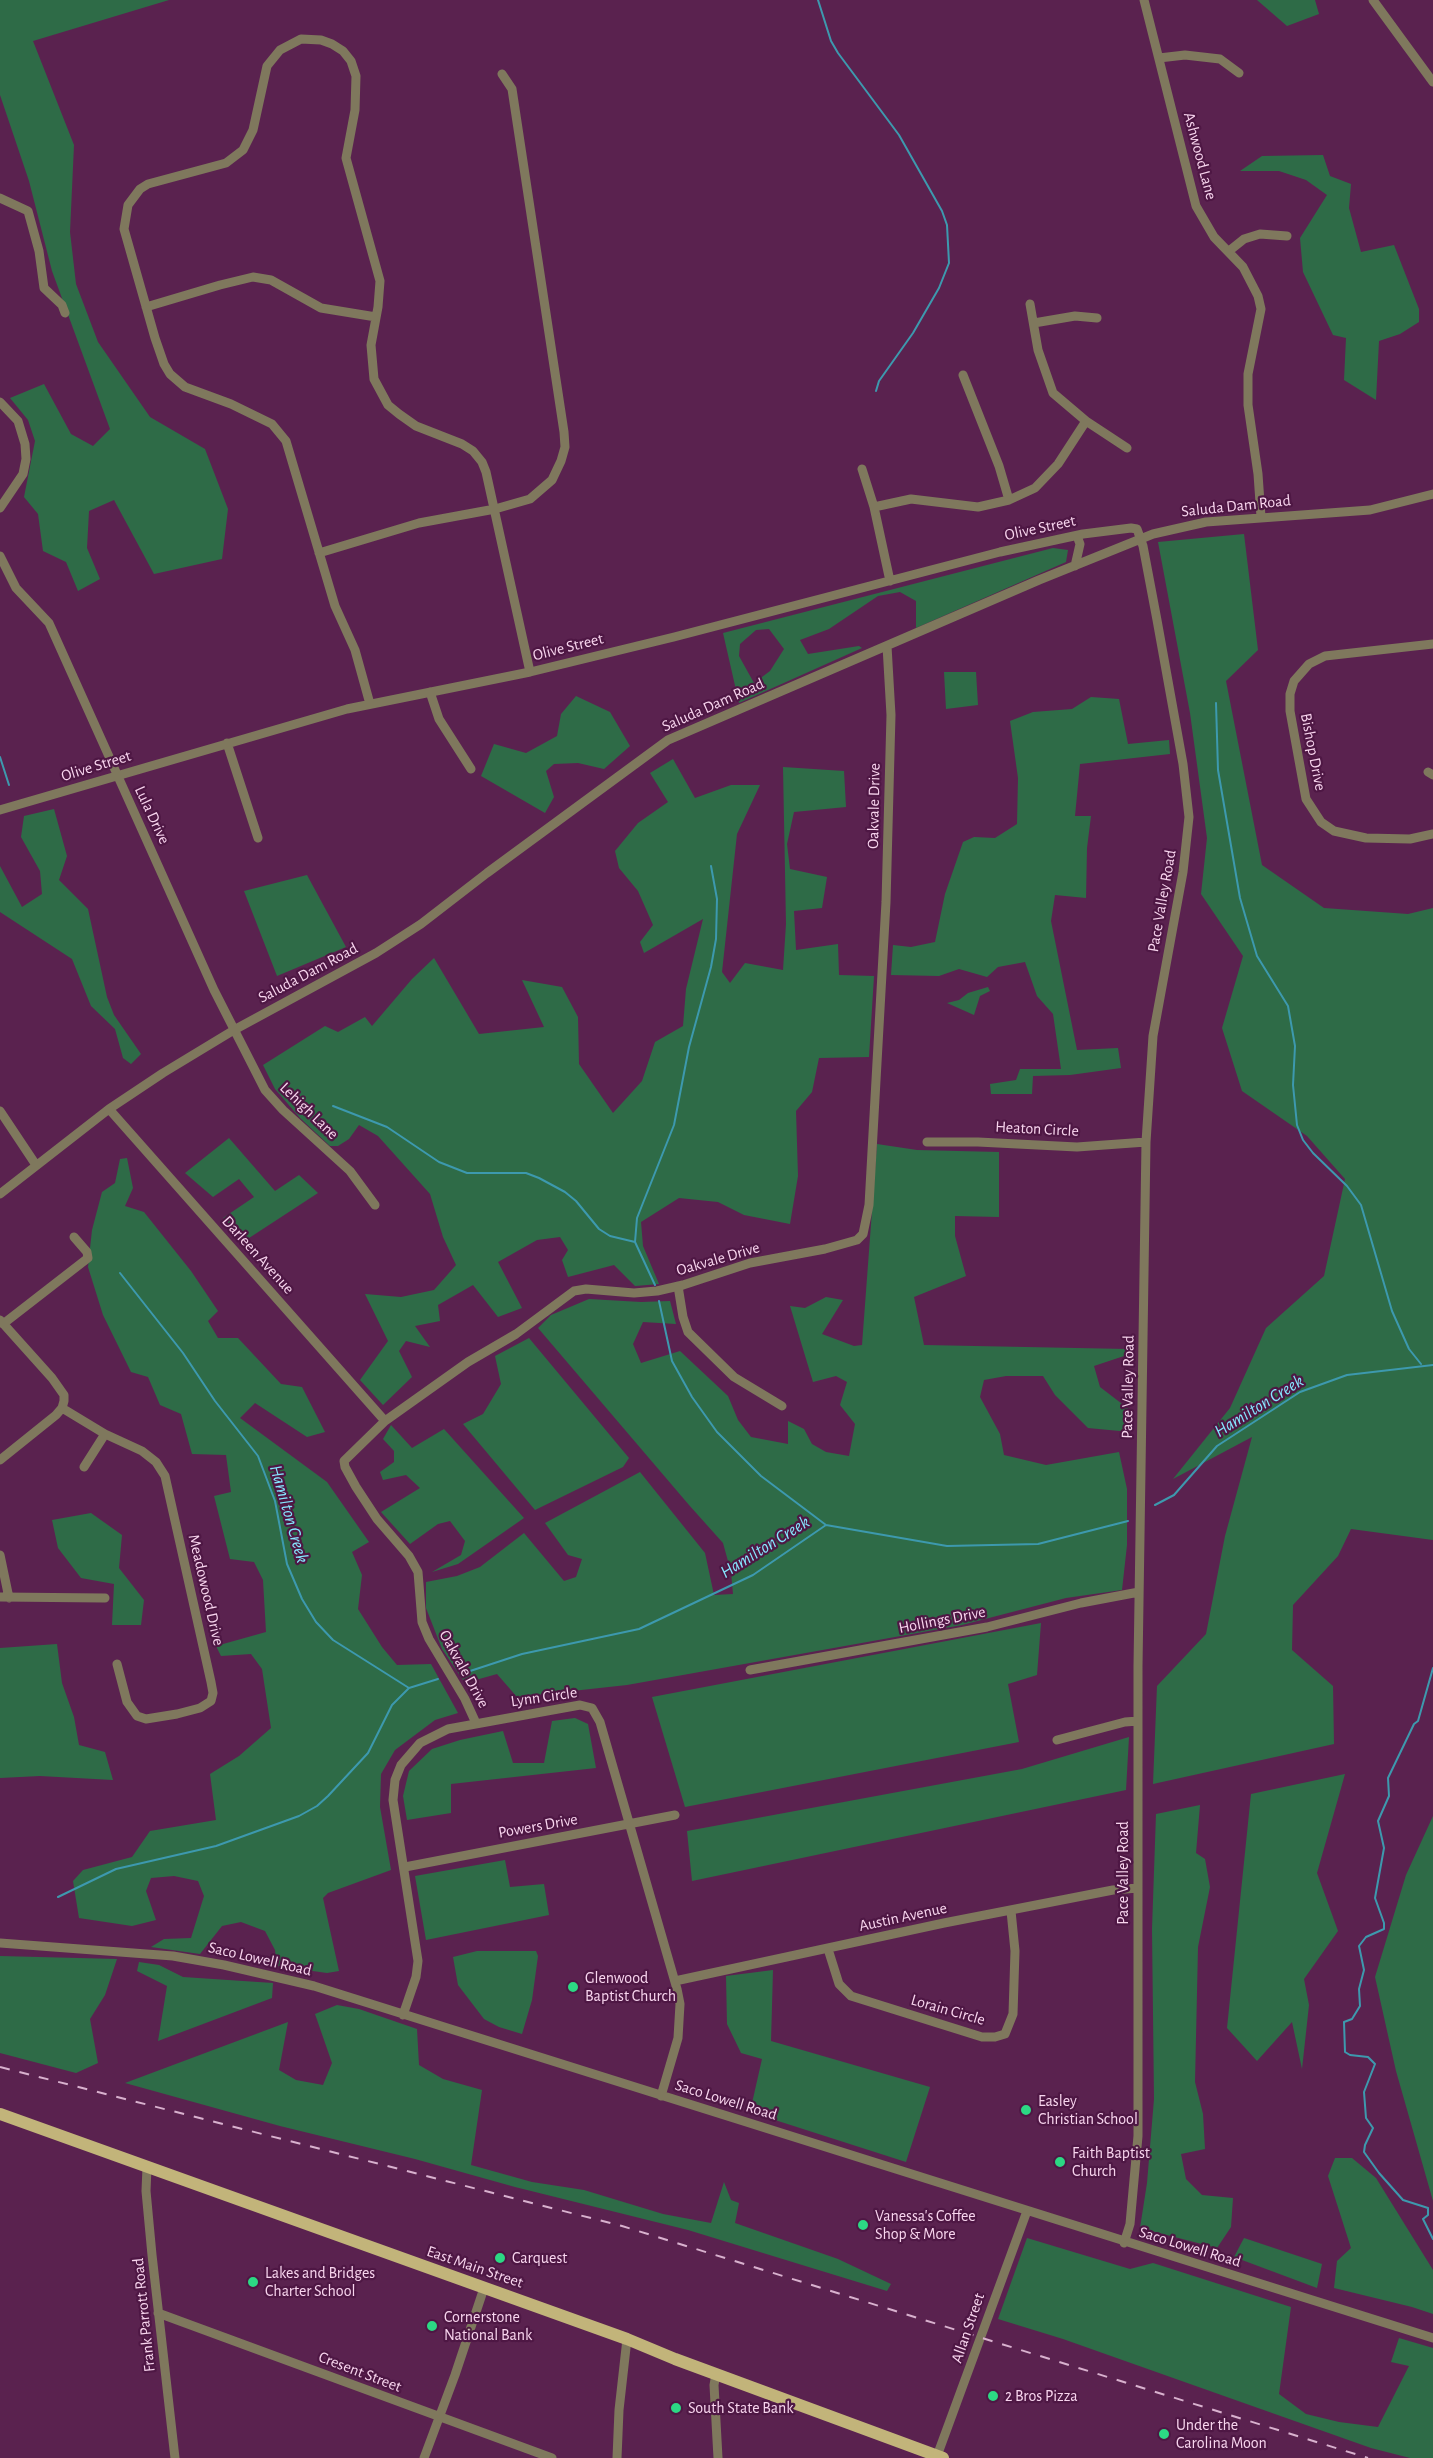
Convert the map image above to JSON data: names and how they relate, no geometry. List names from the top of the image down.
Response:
{
  "streets": {
    "main road": ["East Main Street"],
    "street": [
      "Ashwood Lane",
      "Saluda Dam Road",
      "Olive Street",
      "Bishop Drive",
      "Oakvale Drive",
      "Lula Drive",
      "Pace Valley Road",
      "Lehigh Lane",
      "Heaton Circle",
      "Darleen Avenue",
      "Meadowood Drive",
      "Hollings Drive",
      "Lynn Circle",
      "Powers Drive",
      "Austin Avenue",
      "Saco Lowell Road",
      "Lorain Circle",
      "Frank Parrott Road",
      "Allan Street",
      "Cresent Street"
    ]
  },
  "crossings": [
    ["Ashwood Lane", "Saluda Dam Road"],
    ["Saluda Dam Road", "Olive Street"],
    ["Saluda Dam Road", "Oakvale Drive"],
    ["Saluda Dam Road", "Lula Drive"],
    ["Saluda Dam Road", "Pace Valley Road"],
    ["Saluda Dam Road", "Lehigh Lane"],
    ["Saluda Dam Road", "Darleen Avenue"],
    ["Olive Street", "Lula Drive"],
    ["Olive Street", "Pace Valley Road"],
    ["Oakvale Drive", "Darleen Avenue"],
    ["Oakvale Drive", "Lynn Circle"],
    ["Lula Drive", "Lehigh Lane"],
    ["Pace Valley Road", "Heaton Circle"],
    ["Pace Valley Road", "Hollings Drive"],
    ["Pace Valley Road", "Austin Avenue"],
    ["Pace Valley Road", "Saco Lowell Road"],
    ["Lynn Circle", "Powers Drive"],
    ["Lynn Circle", "Austin Avenue"],
    ["Lynn Circle", "Saco Lowell Road"],
    ["Austin Avenue", "Lorain Circle"],
    ["Saco Lowell Road", "Allan Street"],
    ["East Main Street", "Frank Parrott Road"],
    ["East Main Street", "Allan Street"],
    ["Frank Parrott Road", "Cresent Street"]
  ],
  "water": ["Hamilton Creek"],
  "places": [
    "Glenwood Baptist Church",
    "Easley Christian School",
    "Faith Baptist Church",
    "Vanessa's Coffee Shop & More",
    "Carquest",
    "Lakes and Bridges Charter School",
    "Cornerstone National Bank",
    "2 Bros Pizza",
    "South State Bank",
    "Under the Carolina Moon"
  ]
}
